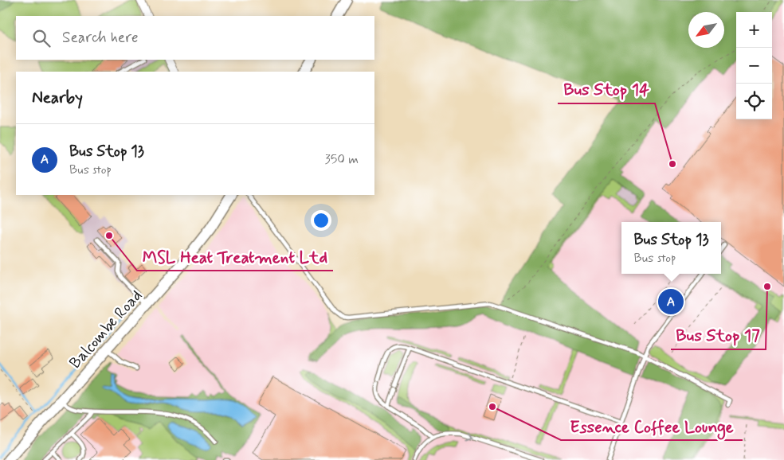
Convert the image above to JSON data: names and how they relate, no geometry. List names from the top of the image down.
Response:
{
  "streets": {
    "main road": ["Balcombe Road"]
  },
  "places": [
    "Bus Stop 14",
    "MSL Heat Treatment Ltd",
    "Bus Stop 17",
    "Essence Coffee Lounge"
  ],
  "north": "bottom left",
  "page": {
    "map_buttons": ["+", "−"],
    "search": "Search here",
    "heading": "Nearby",
    "list": [
      {
        "mark": "A",
        "name": "Bus Stop 13",
        "note": "Bus stop",
        "value": "350 m"
      }
    ],
    "popup": ["Bus Stop 13", "Bus stop"],
    "pins": "A"
  }
}
